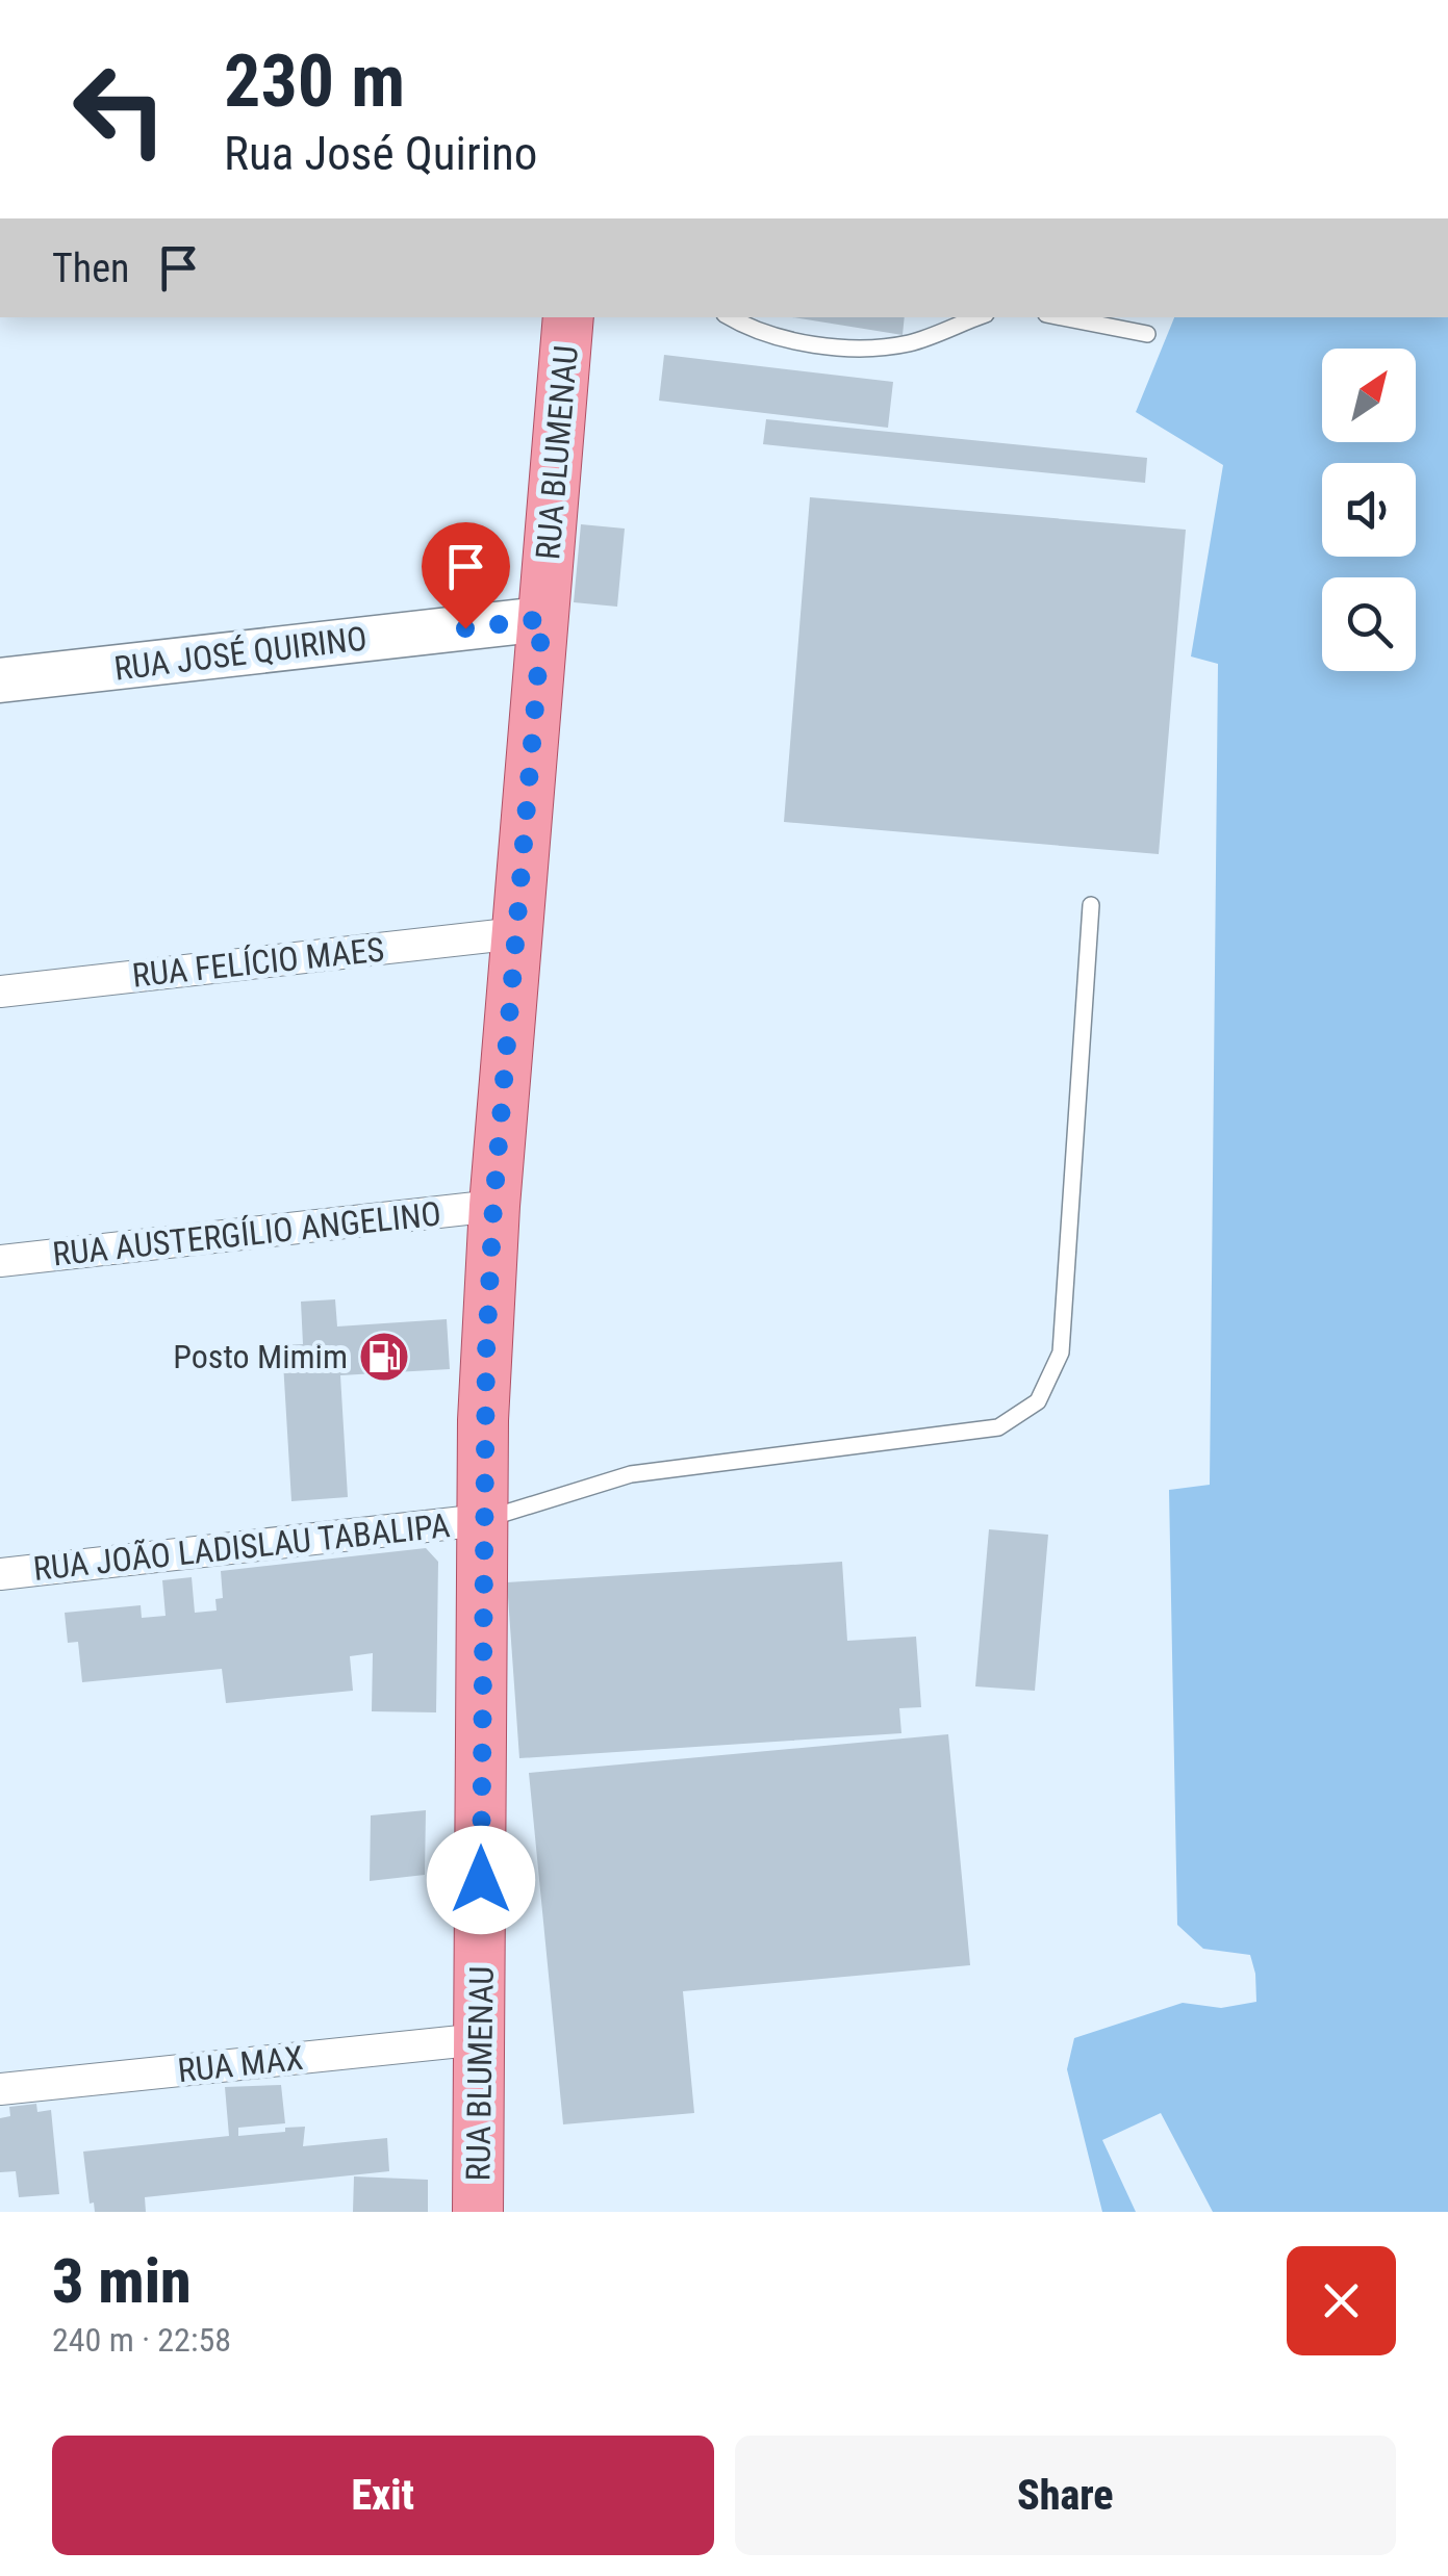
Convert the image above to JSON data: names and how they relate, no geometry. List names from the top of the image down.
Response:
{
  "streets": {
    "main road": ["RUA BLUMENAU", "RUA JOSÉ QUIRINO"],
    "street": [
      "RUA FELÍCIO MAES",
      "RUA AUSTERGÍLIO ANGELINO",
      "RUA JOÃO LADISLAU TABALIPA",
      "RUA MAX"
    ]
  },
  "crossings": [
    ["RUA BLUMENAU", "RUA JOSÉ QUIRINO"],
    ["RUA BLUMENAU", "RUA FELÍCIO MAES"],
    ["RUA BLUMENAU", "RUA AUSTERGÍLIO ANGELINO"],
    ["RUA BLUMENAU", "RUA JOÃO LADISLAU TABALIPA"],
    ["RUA BLUMENAU", "RUA MAX"]
  ],
  "places": {
    "fuel station": ["Posto Mimim"]
  },
  "north": "top right",
  "page": {
    "turn": ["230 m", "Rua José Quirino"],
    "then": "Then",
    "heading": ["3 min", "240 m · 22:58"],
    "buttons": ["Exit", "Share"]
  }
}
